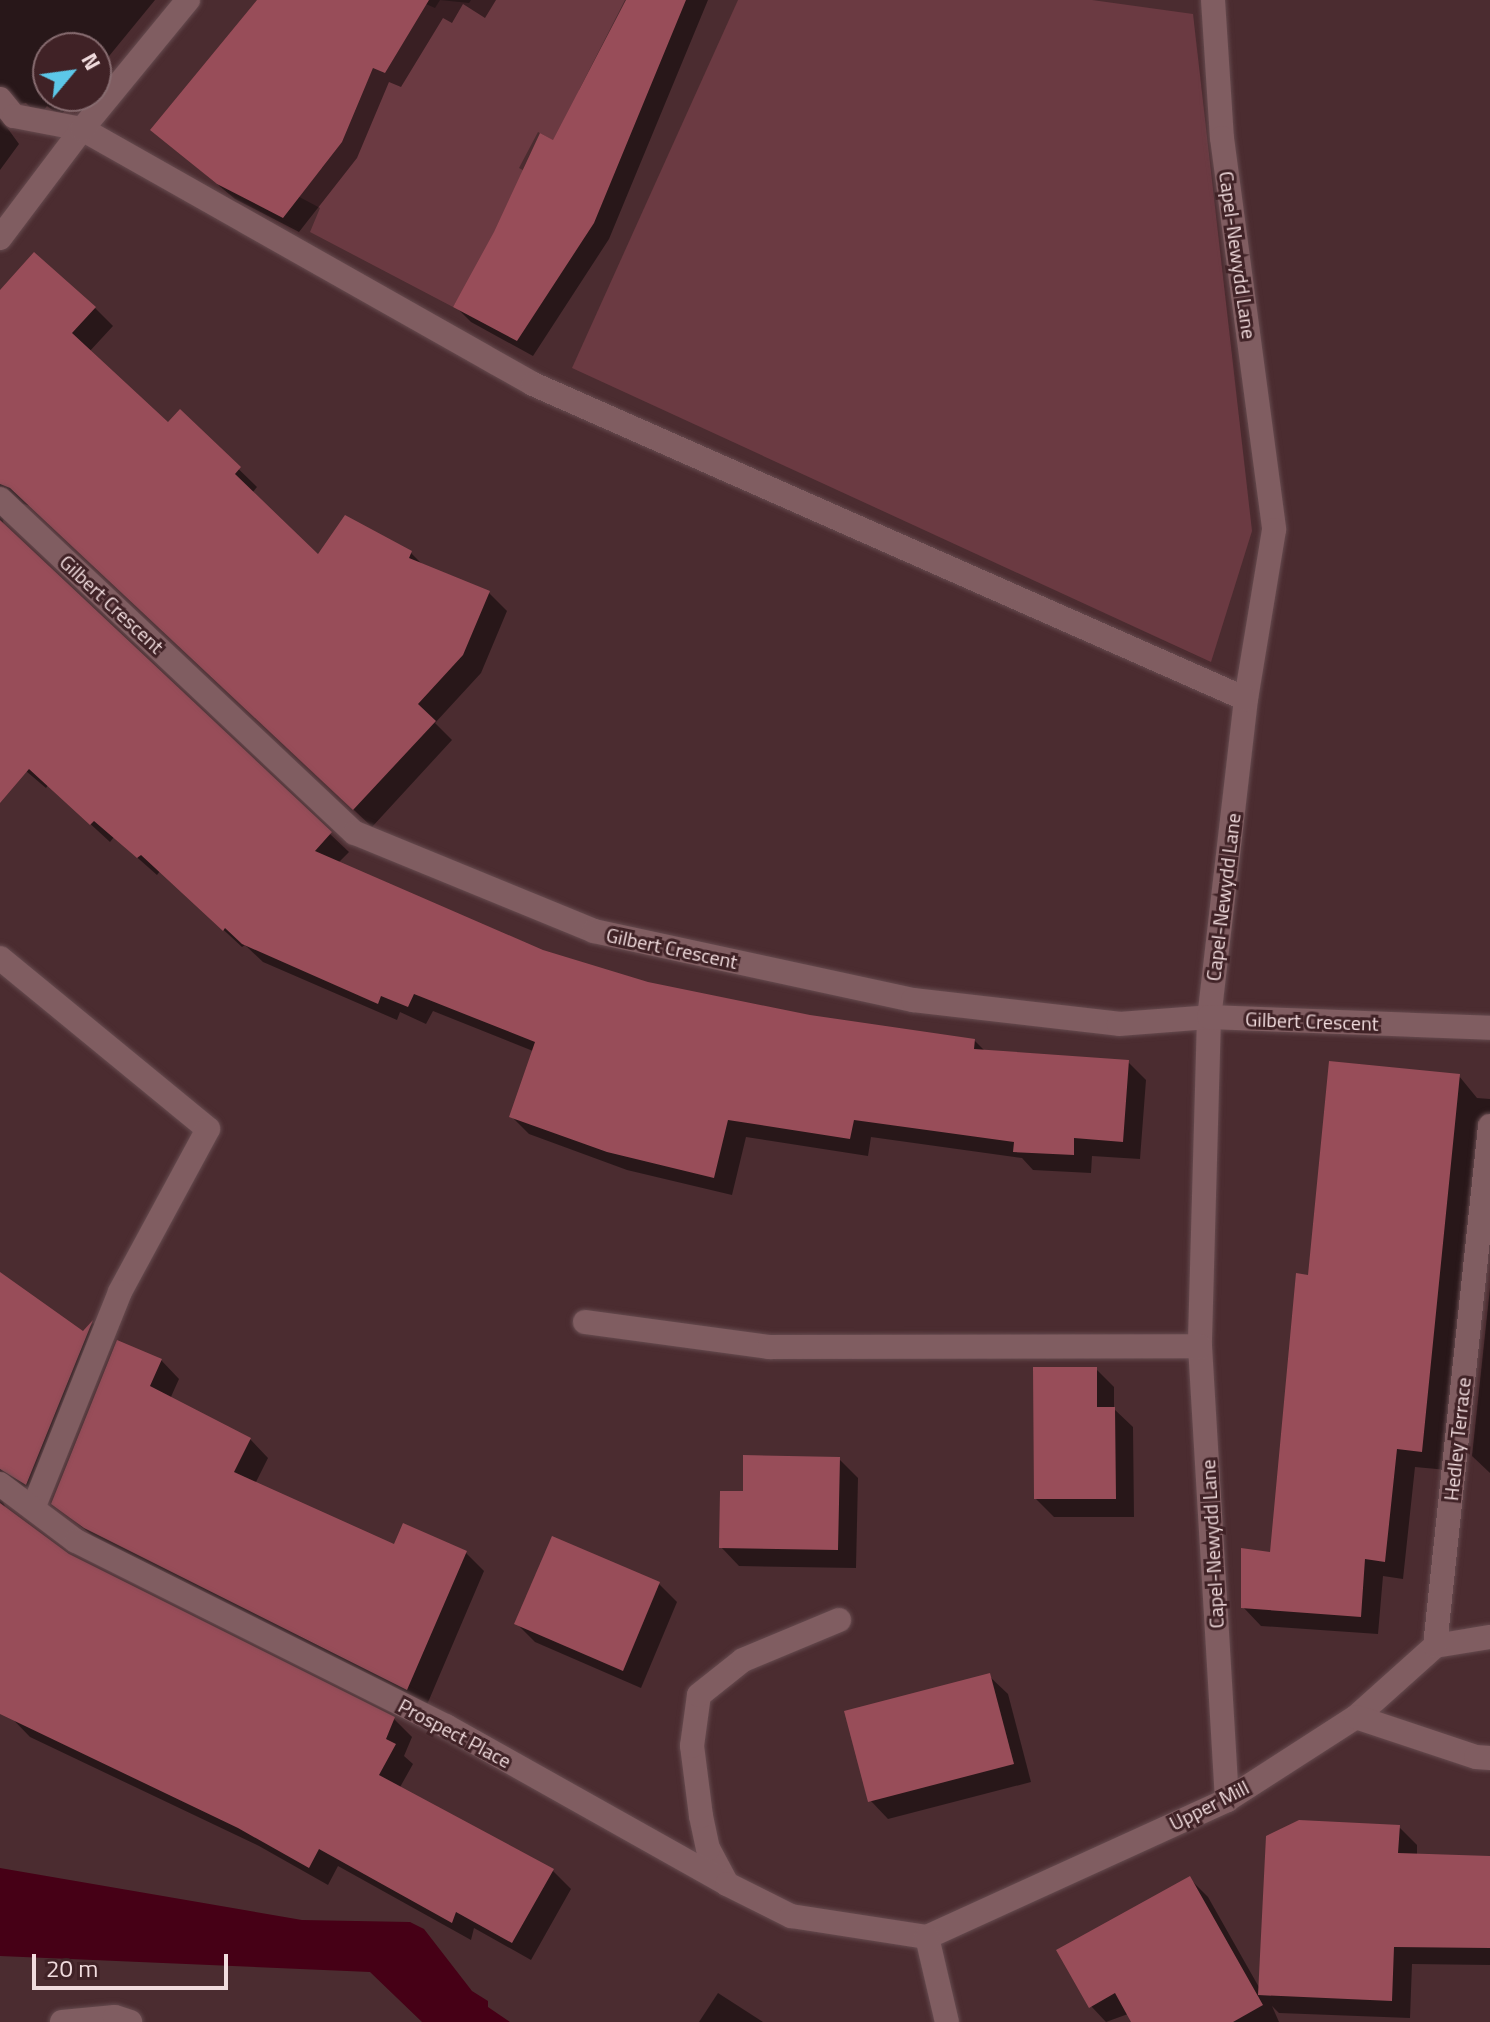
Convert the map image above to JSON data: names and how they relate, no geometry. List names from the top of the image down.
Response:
{
  "streets": {
    "street": [
      "Capel-Newydd Lane",
      "Gilbert Crescent",
      "Hedley Terrace",
      "Prospect Place",
      "Upper Mill"
    ]
  },
  "crossings": [
    ["Capel-Newydd Lane", "Gilbert Crescent"],
    ["Capel-Newydd Lane", "Upper Mill"],
    ["Prospect Place", "Upper Mill"]
  ],
  "scale_bar": "20 m",
  "north": "top right"
}
